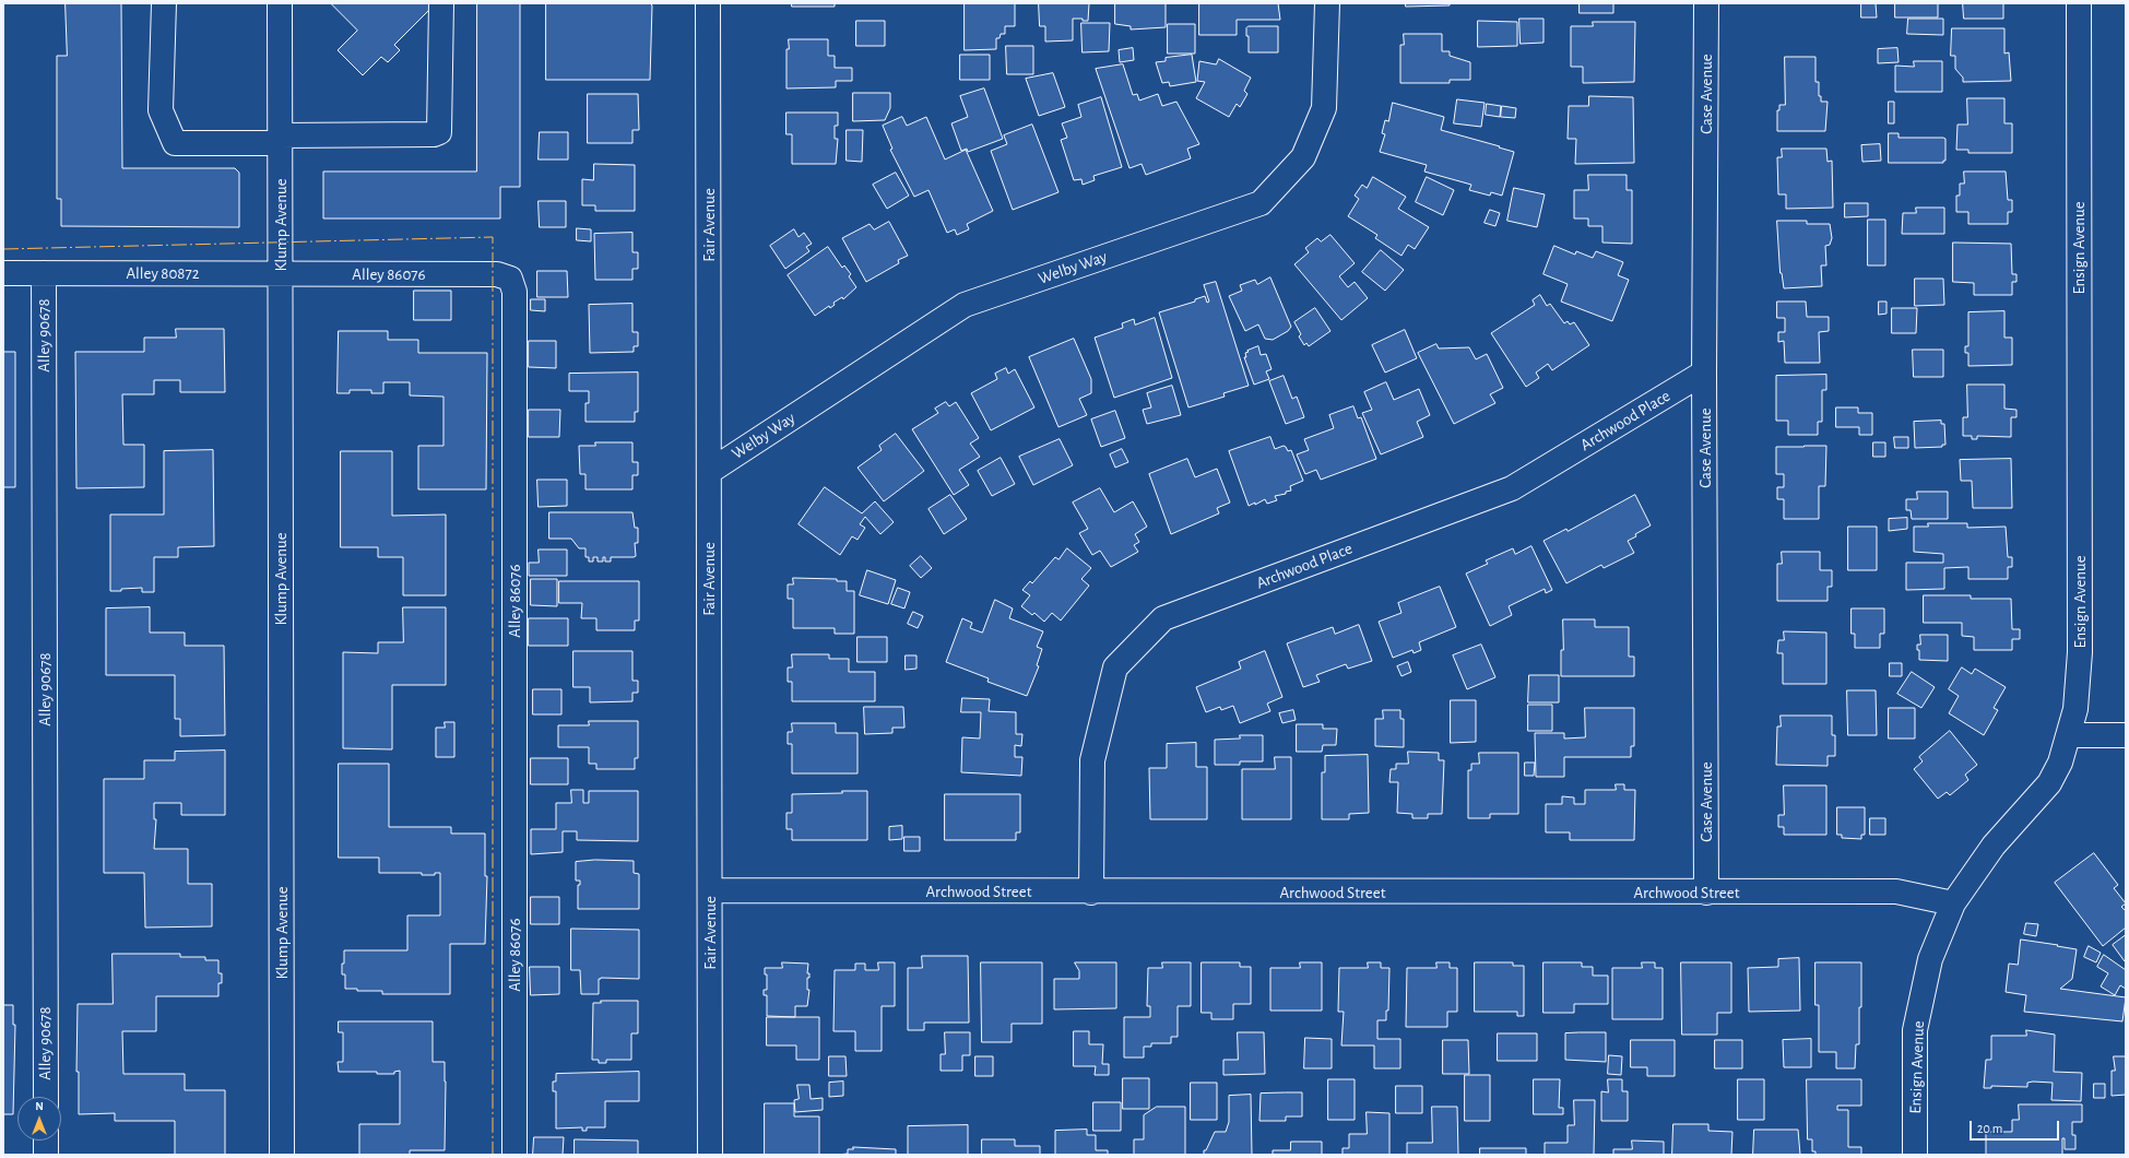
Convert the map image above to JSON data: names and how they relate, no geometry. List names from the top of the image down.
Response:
{
  "streets": {
    "street": [
      "Case Avenue",
      "Klump Avenue",
      "Fair Avenue",
      "Ensign Avenue",
      "Welby Way",
      "Alley 80872",
      "Alley 86076",
      "Alley 90678",
      "Archwood Place",
      "Archwood Street"
    ]
  },
  "crossings": [
    ["Case Avenue", "Archwood Place"],
    ["Case Avenue", "Archwood Street"],
    ["Klump Avenue", "Alley 80872"],
    ["Klump Avenue", "Alley 86076"],
    ["Fair Avenue", "Welby Way"],
    ["Fair Avenue", "Archwood Street"],
    ["Ensign Avenue", "Archwood Street"],
    ["Alley 80872", "Alley 86076"],
    ["Alley 80872", "Alley 90678"],
    ["Archwood Place", "Archwood Street"]
  ],
  "scale_bar": "20 m",
  "north": "top"
}
